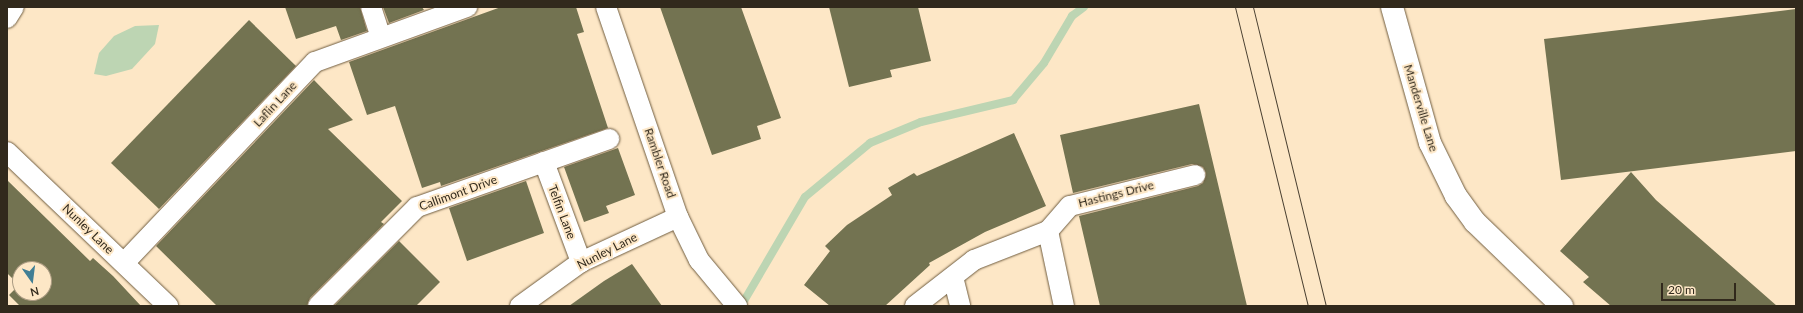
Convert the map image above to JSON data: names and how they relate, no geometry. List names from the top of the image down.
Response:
{
  "streets": {
    "street": [
      "Laflin Lane",
      "Manderville Lane",
      "Rambler Road",
      "Callimont Drive",
      "Hastings Drive",
      "Telfin Lane",
      "Nunley Lane"
    ]
  },
  "crossings": [
    ["Laflin Lane", "Nunley Lane"],
    ["Rambler Road", "Nunley Lane"],
    ["Callimont Drive", "Telfin Lane"],
    ["Telfin Lane", "Nunley Lane"]
  ],
  "scale_bar": "20 m",
  "north": "bottom"
}
